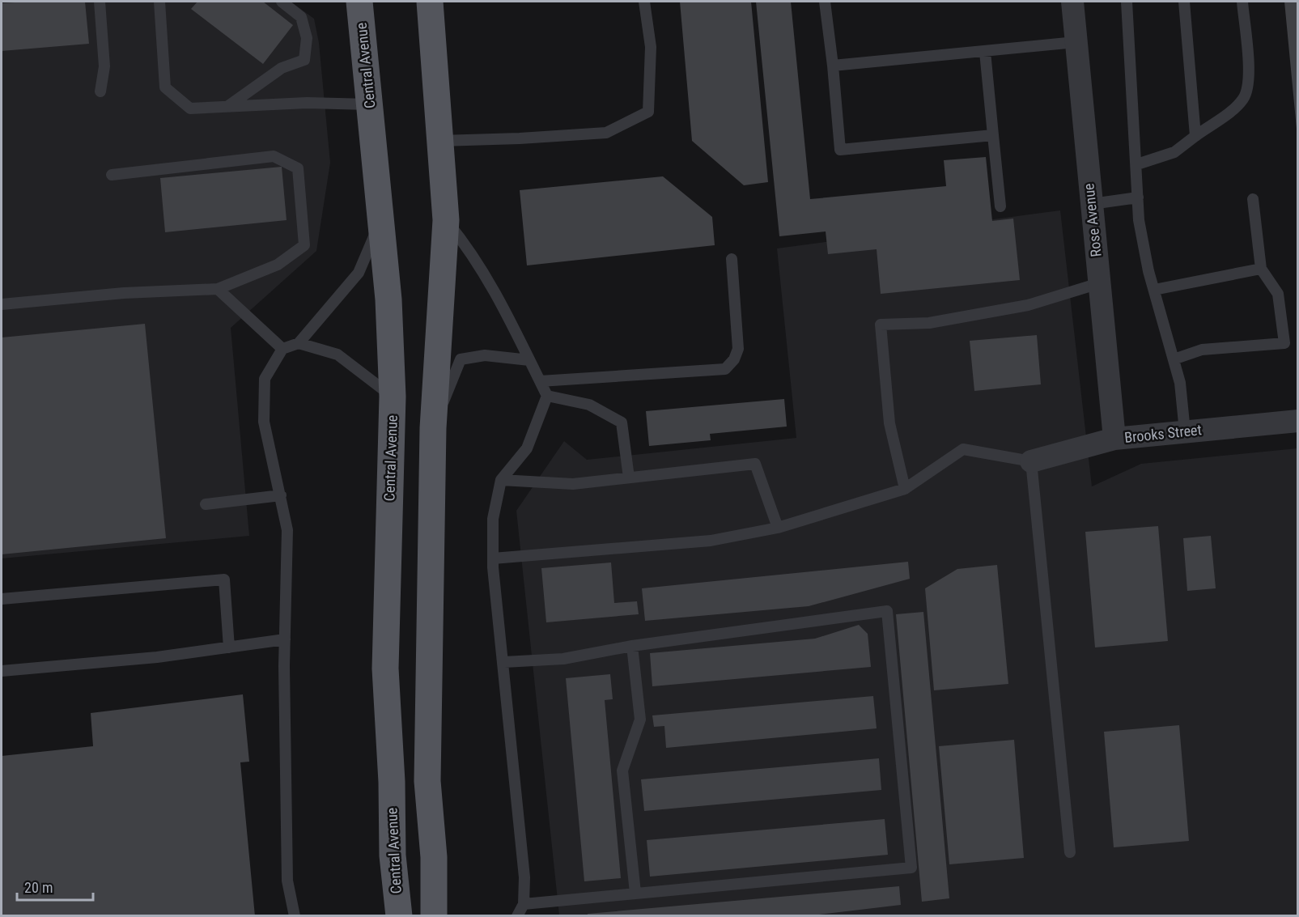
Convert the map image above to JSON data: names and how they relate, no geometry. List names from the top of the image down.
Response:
{
  "streets": {
    "main road": ["Central Avenue"],
    "street": ["Rose Avenue", "Brooks Street"]
  },
  "crossings": [
    ["Rose Avenue", "Brooks Street"]
  ],
  "scale_bar": "20 m"
}
